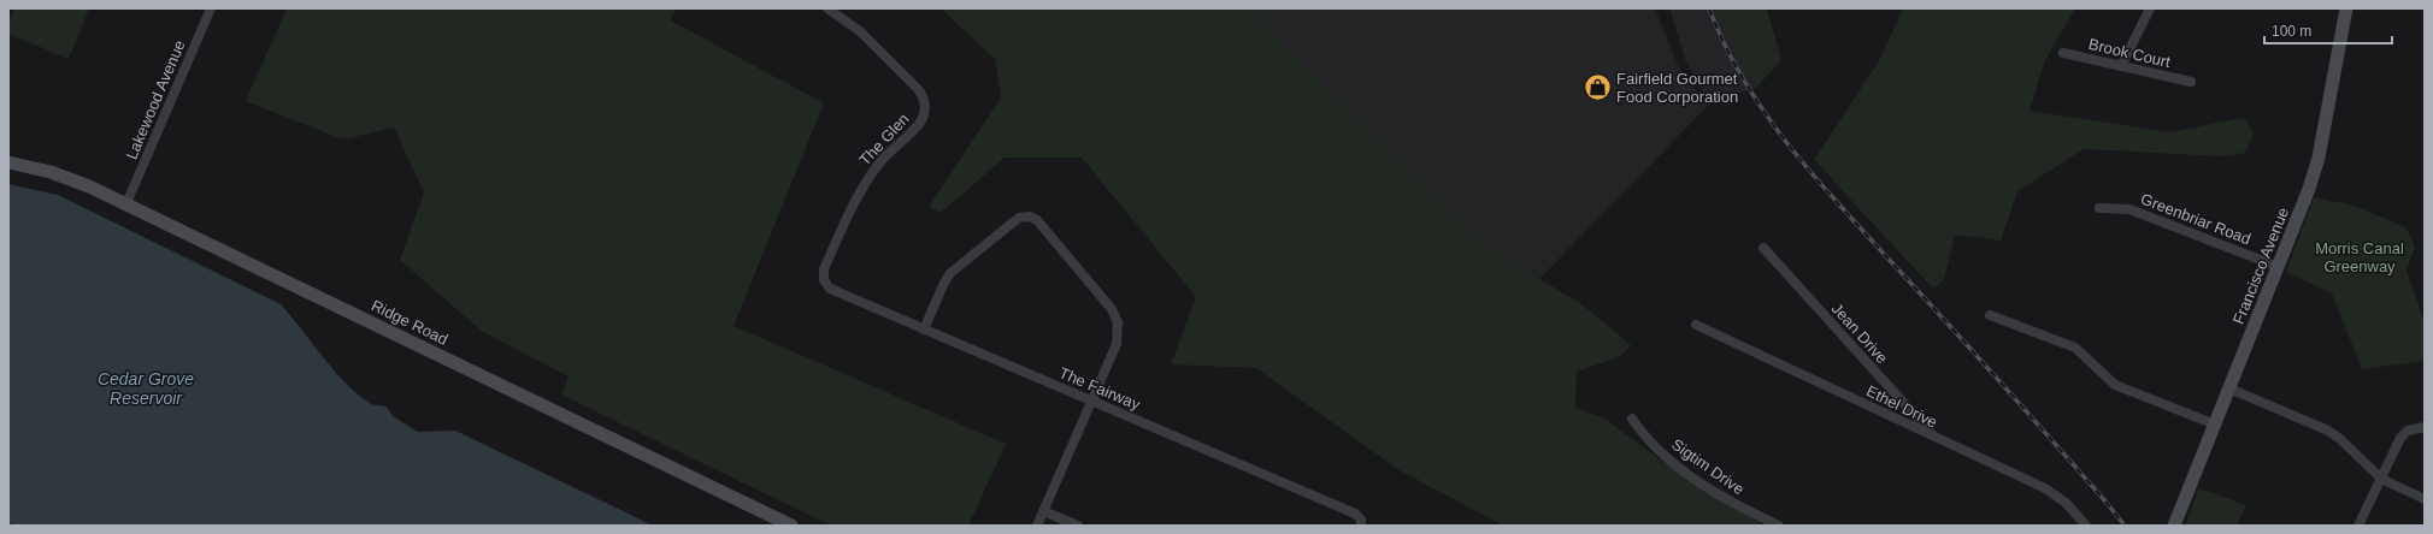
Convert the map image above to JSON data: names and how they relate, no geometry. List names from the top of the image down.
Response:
{
  "streets": {
    "main road": ["Francisco Avenue", "Ridge Road"],
    "street": [
      "Brook Court",
      "Lakewood Avenue",
      "The Glen",
      "Greenbriar Road",
      "Jean Drive",
      "The Fairway",
      "Ethel Drive",
      "Sigtim Drive"
    ]
  },
  "crossings": [
    ["Lakewood Avenue", "Ridge Road"],
    ["The Glen", "The Fairway"],
    ["Greenbriar Road", "Francisco Avenue"],
    ["Jean Drive", "Ethel Drive"]
  ],
  "water": ["Cedar Grove Reservoir"],
  "parks": ["Morris Canal Greenway"],
  "places": {
    "shop": ["Fairfield Gourmet Food Corporation"]
  },
  "scale_bar": "100 m"
}
